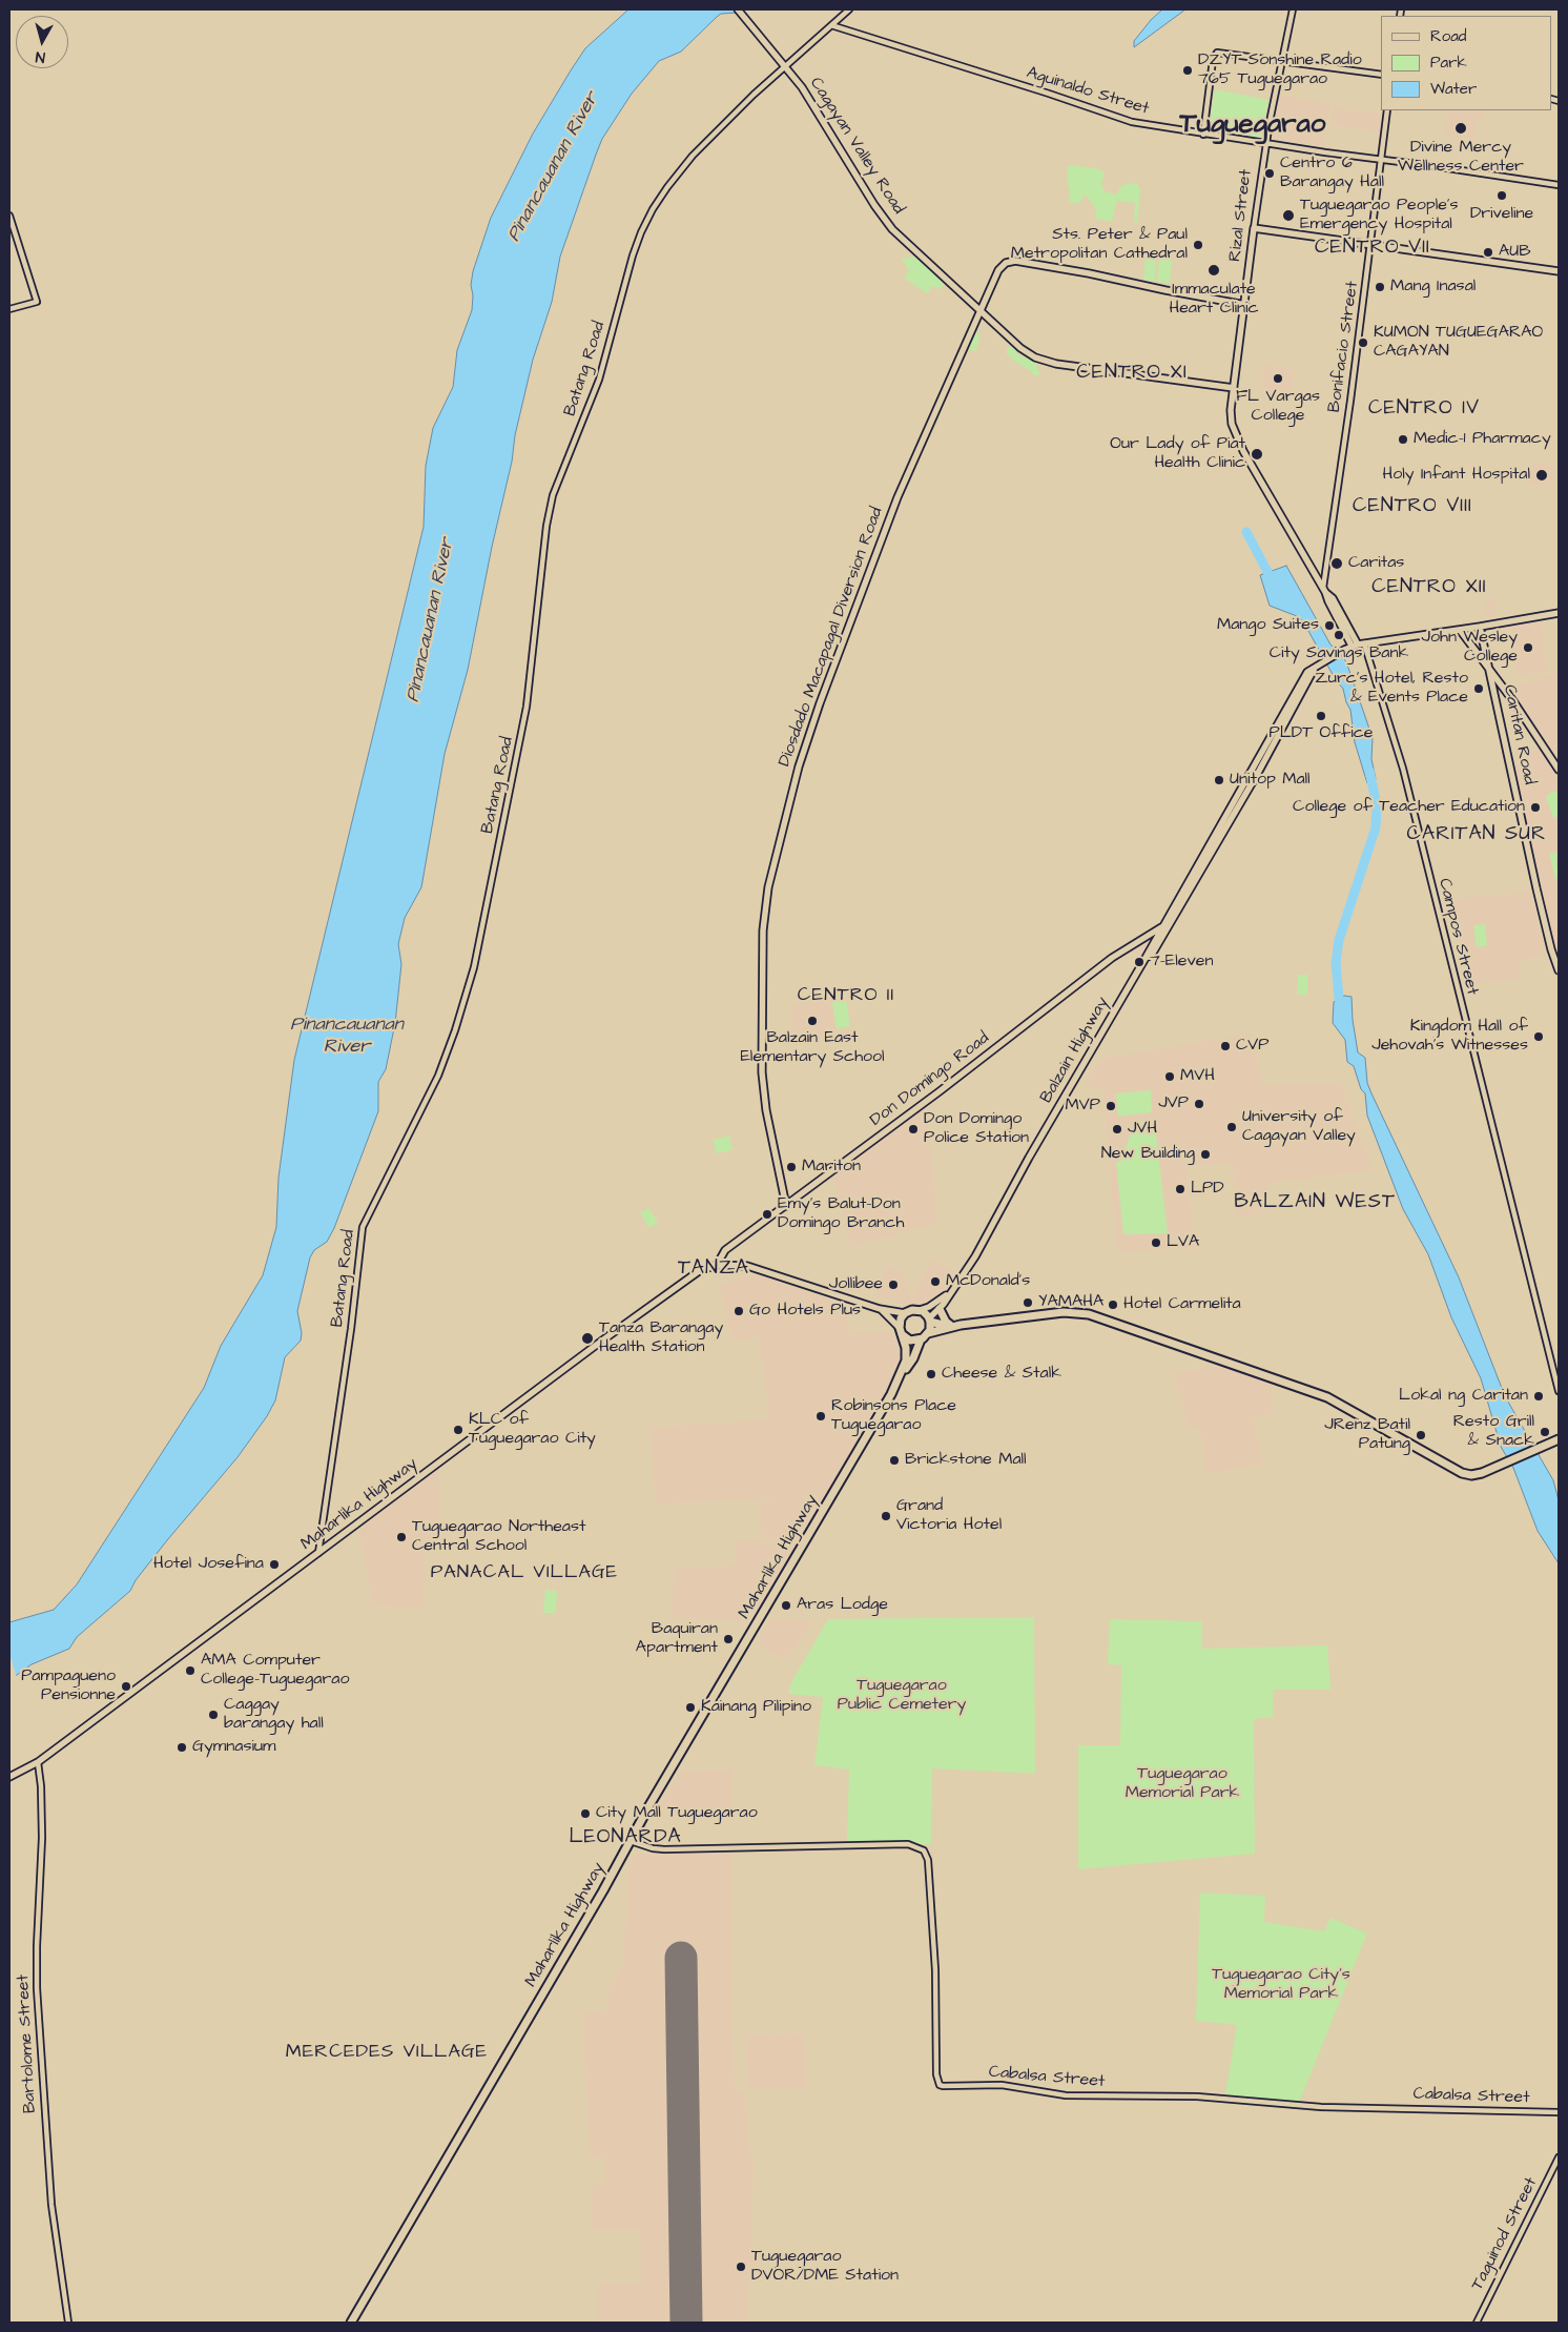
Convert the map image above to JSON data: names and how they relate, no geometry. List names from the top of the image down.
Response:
{
  "streets": {
    "highway": ["Maharlika Highway"],
    "main road": [
      "Cagayan Valley Road",
      "Rizal Street",
      "Diosdado Macapagal Diversion Road",
      "Caritan Road",
      "Balzain Highway",
      "Don Domingo Road"
    ],
    "street": [
      "Aguinaldo Street",
      "Bonifacio Street",
      "Batang Road",
      "Campos Street",
      "Bartolome Street",
      "Cabalsa Street",
      "Taguinod Street"
    ]
  },
  "crossings": [
    ["Aguinaldo Street", "Rizal Street"],
    ["Aguinaldo Street", "Bonifacio Street"],
    ["Cagayan Valley Road", "Rizal Street"],
    ["Cagayan Valley Road", "Batang Road"],
    ["Cagayan Valley Road", "Diosdado Macapagal Diversion Road"],
    ["Rizal Street", "Bonifacio Street"],
    ["Rizal Street", "Diosdado Macapagal Diversion Road"],
    ["Rizal Street", "Campos Street"],
    ["Rizal Street", "Balzain Highway"],
    ["Batang Road", "Maharlika Highway"],
    ["Diosdado Macapagal Diversion Road", "Don Domingo Road"],
    ["Campos Street", "Balzain Highway"],
    ["Balzain Highway", "Don Domingo Road"],
    ["Don Domingo Road", "Maharlika Highway"],
    ["Maharlika Highway", "Bartolome Street"],
    ["Maharlika Highway", "Cabalsa Street"]
  ],
  "districts": [
    "Tuguegarao",
    "CENTRO VII",
    "CENTRO XI",
    "CENTRO IV",
    "CENTRO VIII",
    "CENTRO XII",
    "CARITAN SUR",
    "CENTRO II",
    "BALZAIN WEST",
    "TANZA",
    "PANACAL VILLAGE",
    "LEONARDA",
    "MERCEDES VILLAGE"
  ],
  "water": ["Pinancauanan River"],
  "parks": ["Tuguegarao Public Cemetery", "Tuguegarao Memorial Park", "Tuguegarao City's Memorial Park"],
  "places": [
    "DZYT Sonshine Radio 765 Tuguegarao",
    "Divine Mercy Wellness Center",
    "Centro 6 Barangay Hall",
    "Driveline",
    "Tuguegarao People's Emergency Hospital",
    "Sts. Peter & Paul Metropolitan Cathedral",
    "AUB",
    "Immaculate Heart Clinic",
    "Mang Inasal",
    "KUMON TUGUEGARAO CAGAYAN",
    "FL Vargas College",
    "Medic-1 Pharmacy",
    "Our Lady of Piat Health Clinic",
    "Holy Infant Hospital",
    "Caritas",
    "Mango Suites",
    "City Savings Bank",
    "John Wesley College",
    "Zurc's Hotel, Resto & Events Place",
    "PLDT Office",
    "Unitop Mall",
    "College of Teacher Education",
    "7-Eleven",
    "Balzain East Elementary School",
    "Kingdom Hall of Jehovah's Witnesses",
    "CVP",
    "MVH",
    "JVP",
    "MVP",
    "University of Cagayan Valley",
    "Don Domingo Police Station",
    "JVH",
    "New Building",
    "Mariton",
    "LPD",
    "Emy’s Balut–Don Domingo Branch",
    "LVA",
    "McDonald's",
    "Jollibee",
    "YAMAHA",
    "Hotel Carmelita",
    "Go Hotels Plus",
    "Tanza Barangay Health Station",
    "Cheese & Stalk",
    "Lokal ng Caritan",
    "Robinsons Place Tuguegarao",
    "KLC of Tuguegarao City",
    "Resto Grill & Snack",
    "JRenz Batil Patung",
    "Brickstone Mall",
    "Grand Victoria Hotel",
    "Tuguegarao Northeast Central School",
    "Hotel Josefina",
    "Aras Lodge",
    "Baquiran Apartment",
    "AMA Computer College-Tuguegarao",
    "Pampagueno Pensionne",
    "Kainang Pilipino",
    "Caggay barangay hall",
    "Gymnasium",
    "City Mall Tuguegarao",
    "Tuguegarao DVOR/DME Station"
  ],
  "legend": ["Road", "Park", "Water"],
  "north": "bottom"
}
